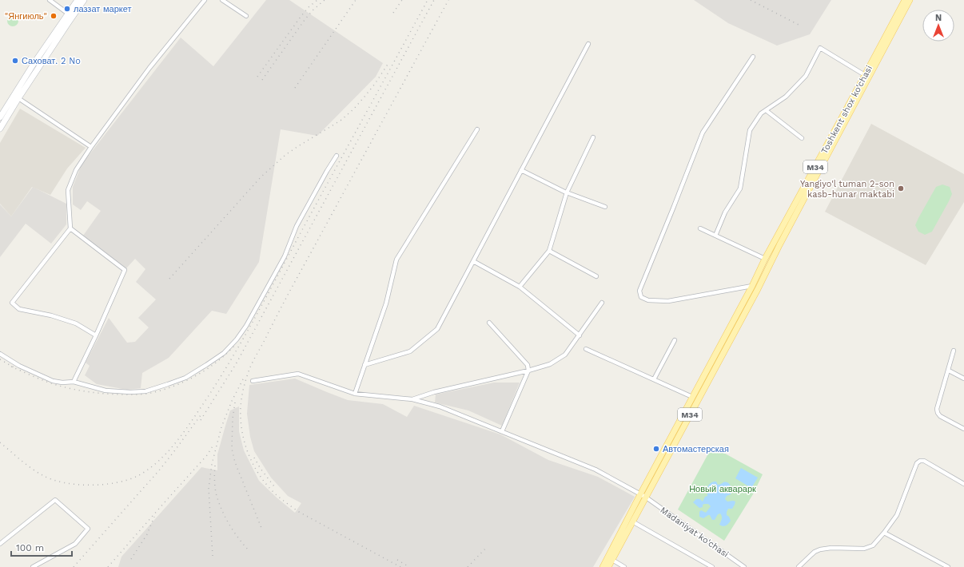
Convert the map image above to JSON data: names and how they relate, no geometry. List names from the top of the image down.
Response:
{
  "streets": {
    "main road": ["Toshkent shox ko'chasi", "M34"],
    "street": ["Madaniyat ko'chasi"]
  },
  "crossings": [
    ["Toshkent shox ko'chasi", "M34"],
    ["Toshkent shox ko'chasi", "Madaniyat ko'chasi"],
    ["M34", "Madaniyat ko'chasi"]
  ],
  "parks": ["Новый акварарк"],
  "places": [
    "лаззат маркет",
    "\"Янгиюль\"",
    "Саховат. 2 No",
    "Yangiyo'l tuman 2-son kasb-hunar maktabi",
    "Автомастерская"
  ],
  "scale_bar": "100 m",
  "north": "top"
}
